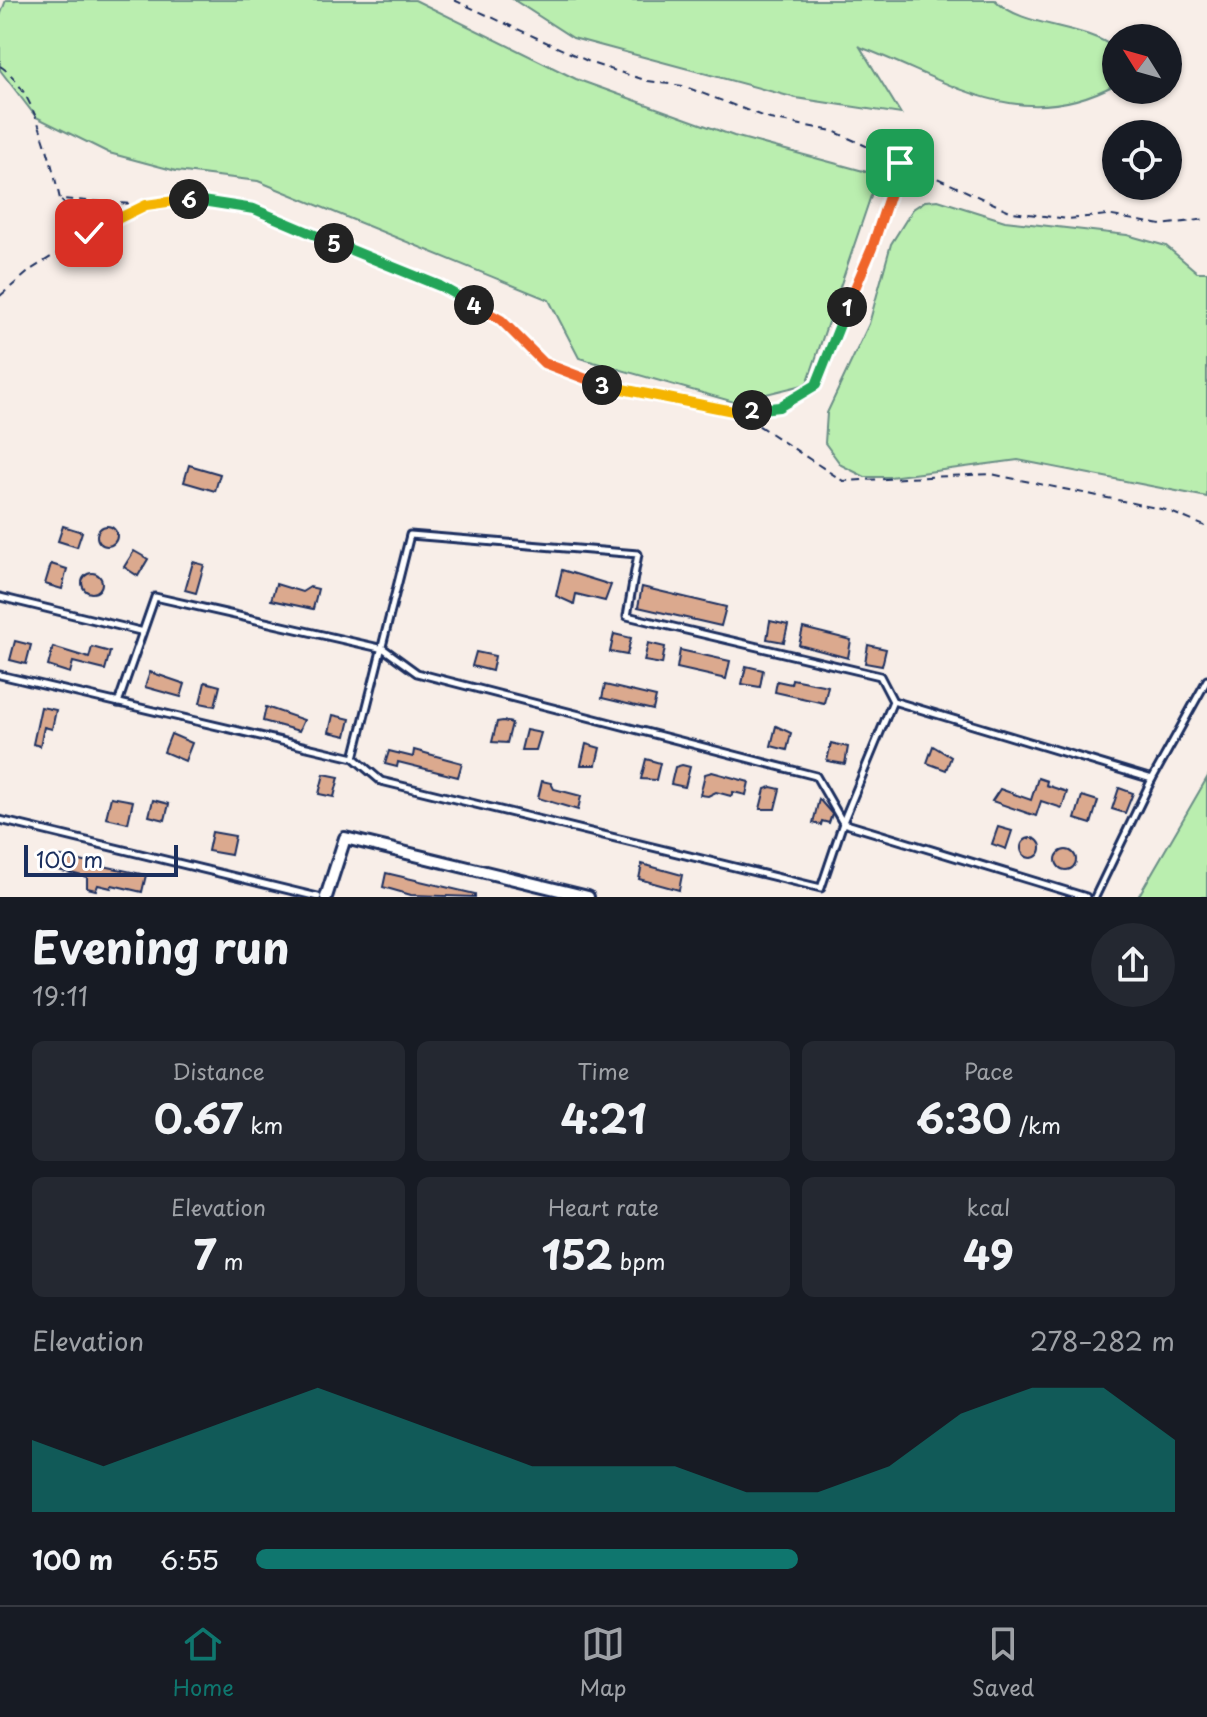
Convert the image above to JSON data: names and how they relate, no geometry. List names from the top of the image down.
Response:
{
  "scale_bar": "100 m",
  "north": "top left",
  "page": {
    "pins": [
      "6",
      "5",
      "4",
      "1",
      "3",
      "2"
    ],
    "scale": "100 m",
    "heading": ["Evening run", "19:11"],
    "stats": [
      ["Distance", "0.67 km"],
      ["Time", "4:21"],
      ["Pace", "6:30 /km"],
      ["Elevation", "7 m"],
      ["Heart rate", "152 bpm"],
      ["kcal", "49"]
    ],
    "chart": ["Elevation", "278–282 m"],
    "list": [
      {
        "name": "100 m",
        "note": "6:55"
      }
    ],
    "tabs": ["Home", "Map", "Saved"]
  }
}
